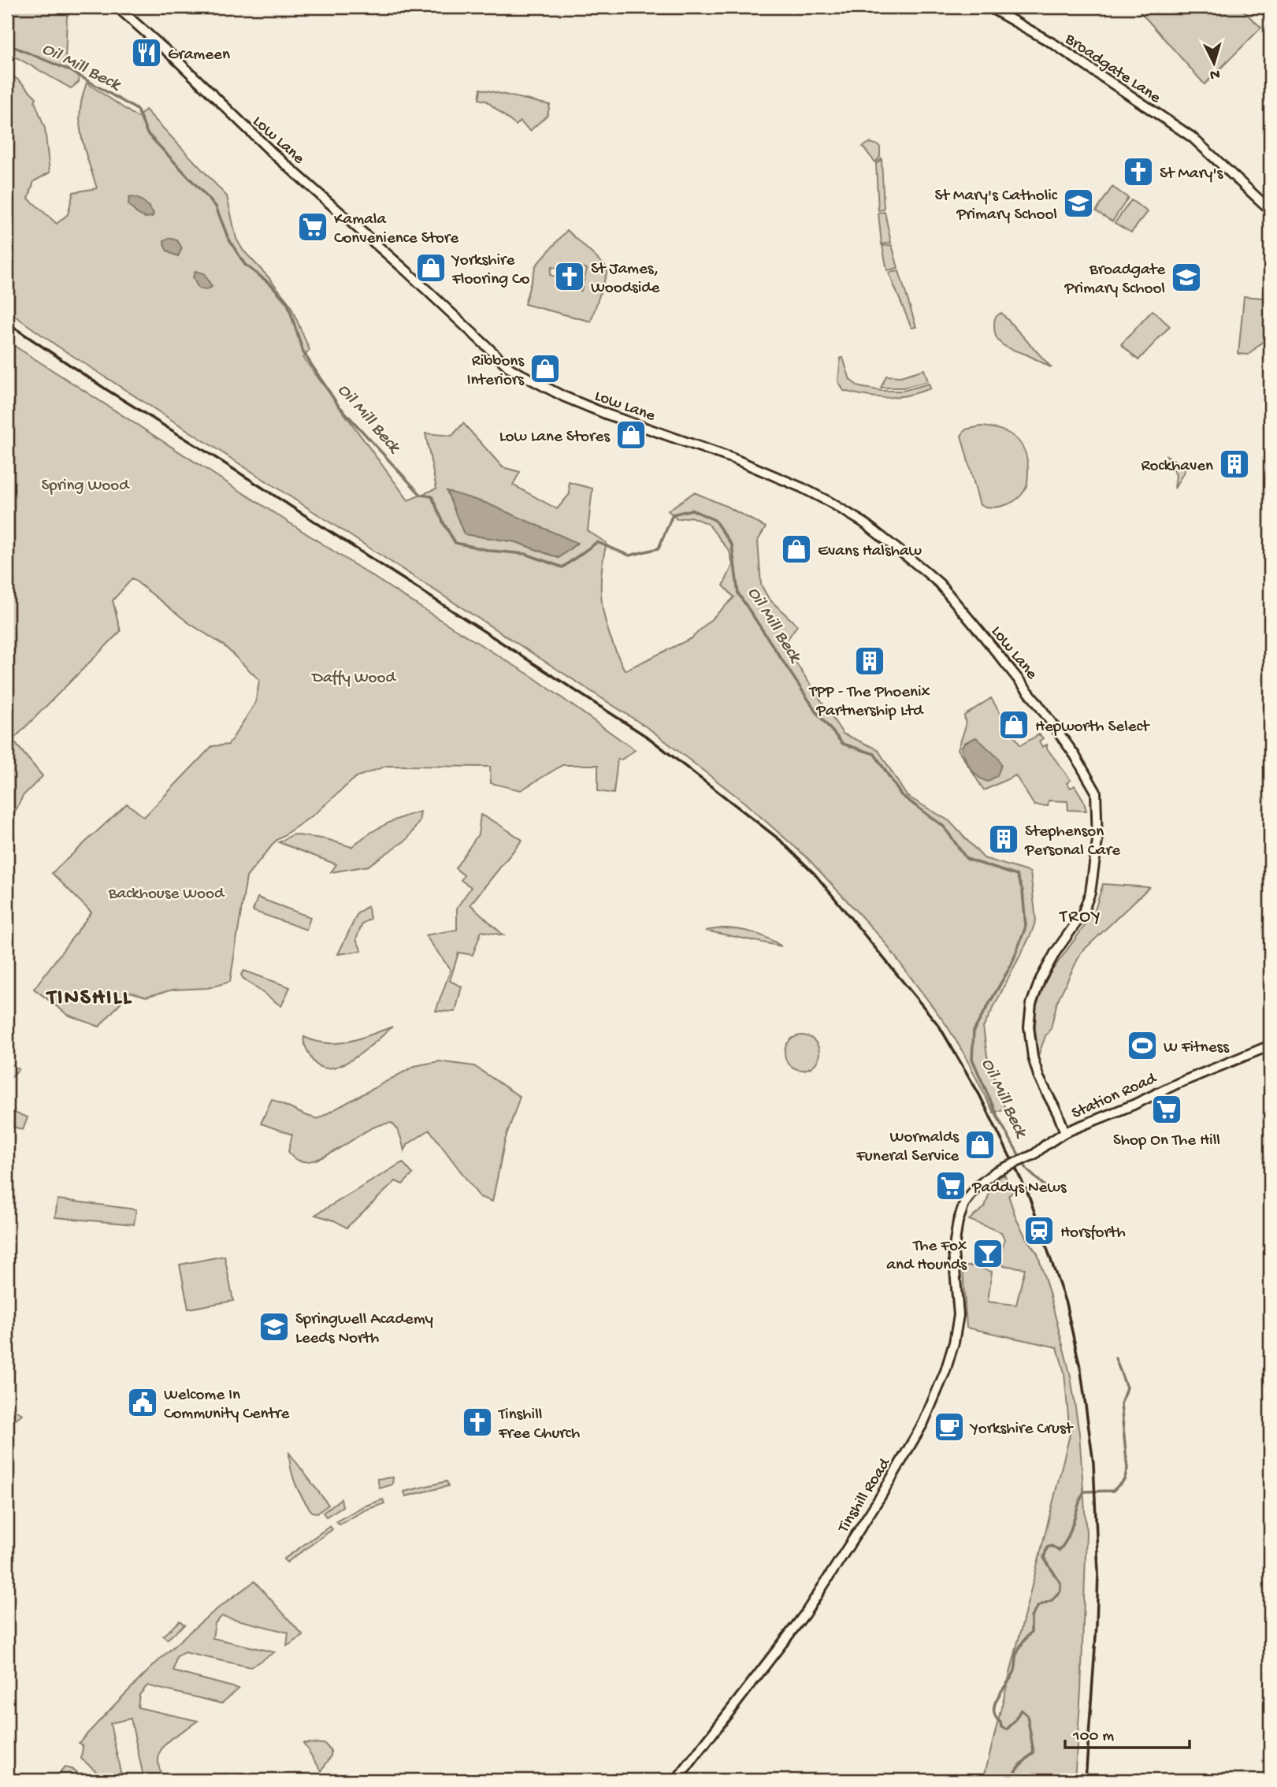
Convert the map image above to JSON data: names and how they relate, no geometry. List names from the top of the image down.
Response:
{
  "streets": {
    "street": [
      "Broadgate Lane",
      "Low Lane",
      "Station Road",
      "Tinshill Road"
    ]
  },
  "crossings": [
    ["Low Lane", "Station Road"],
    ["Station Road", "Tinshill Road"]
  ],
  "districts": ["TROY", "TINSHILL"],
  "water": ["Oil Mill Beck"],
  "parks": ["Spring Wood", "Daffy Wood", "Backhouse Wood"],
  "places": {
    "restaurant": ["Grameen"],
    "church": ["St Mary's", "St James, Woodside", "Tinshill Free Church"],
    "school or university": ["St Mary's Catholic Primary School", "Broadgate Primary School", "Springwell Academy Leeds North"],
    "supermarket": ["Kamala Convenience Store", "Shop On The Hill", "Paddys News"],
    "shop": [
      "Yorkshire Flooring Co",
      "Ribbons Interiors",
      "Low Lane Stores",
      "Evans Halshaw",
      "Hepworth Select",
      "Wormalds Funeral Service"
    ],
    "building": ["Rockhaven", "TPP - The Phoenix Partnership Ltd", "Stephenson Personal Care"],
    "sports": ["W Fitness"],
    "station": ["Horsforth"],
    "bar": ["The Fox and Hounds"],
    "public building": ["Welcome In Community Centre"],
    "cafe": ["Yorkshire Crust"]
  },
  "scale_bar": "100 m",
  "north": "bottom"
}
